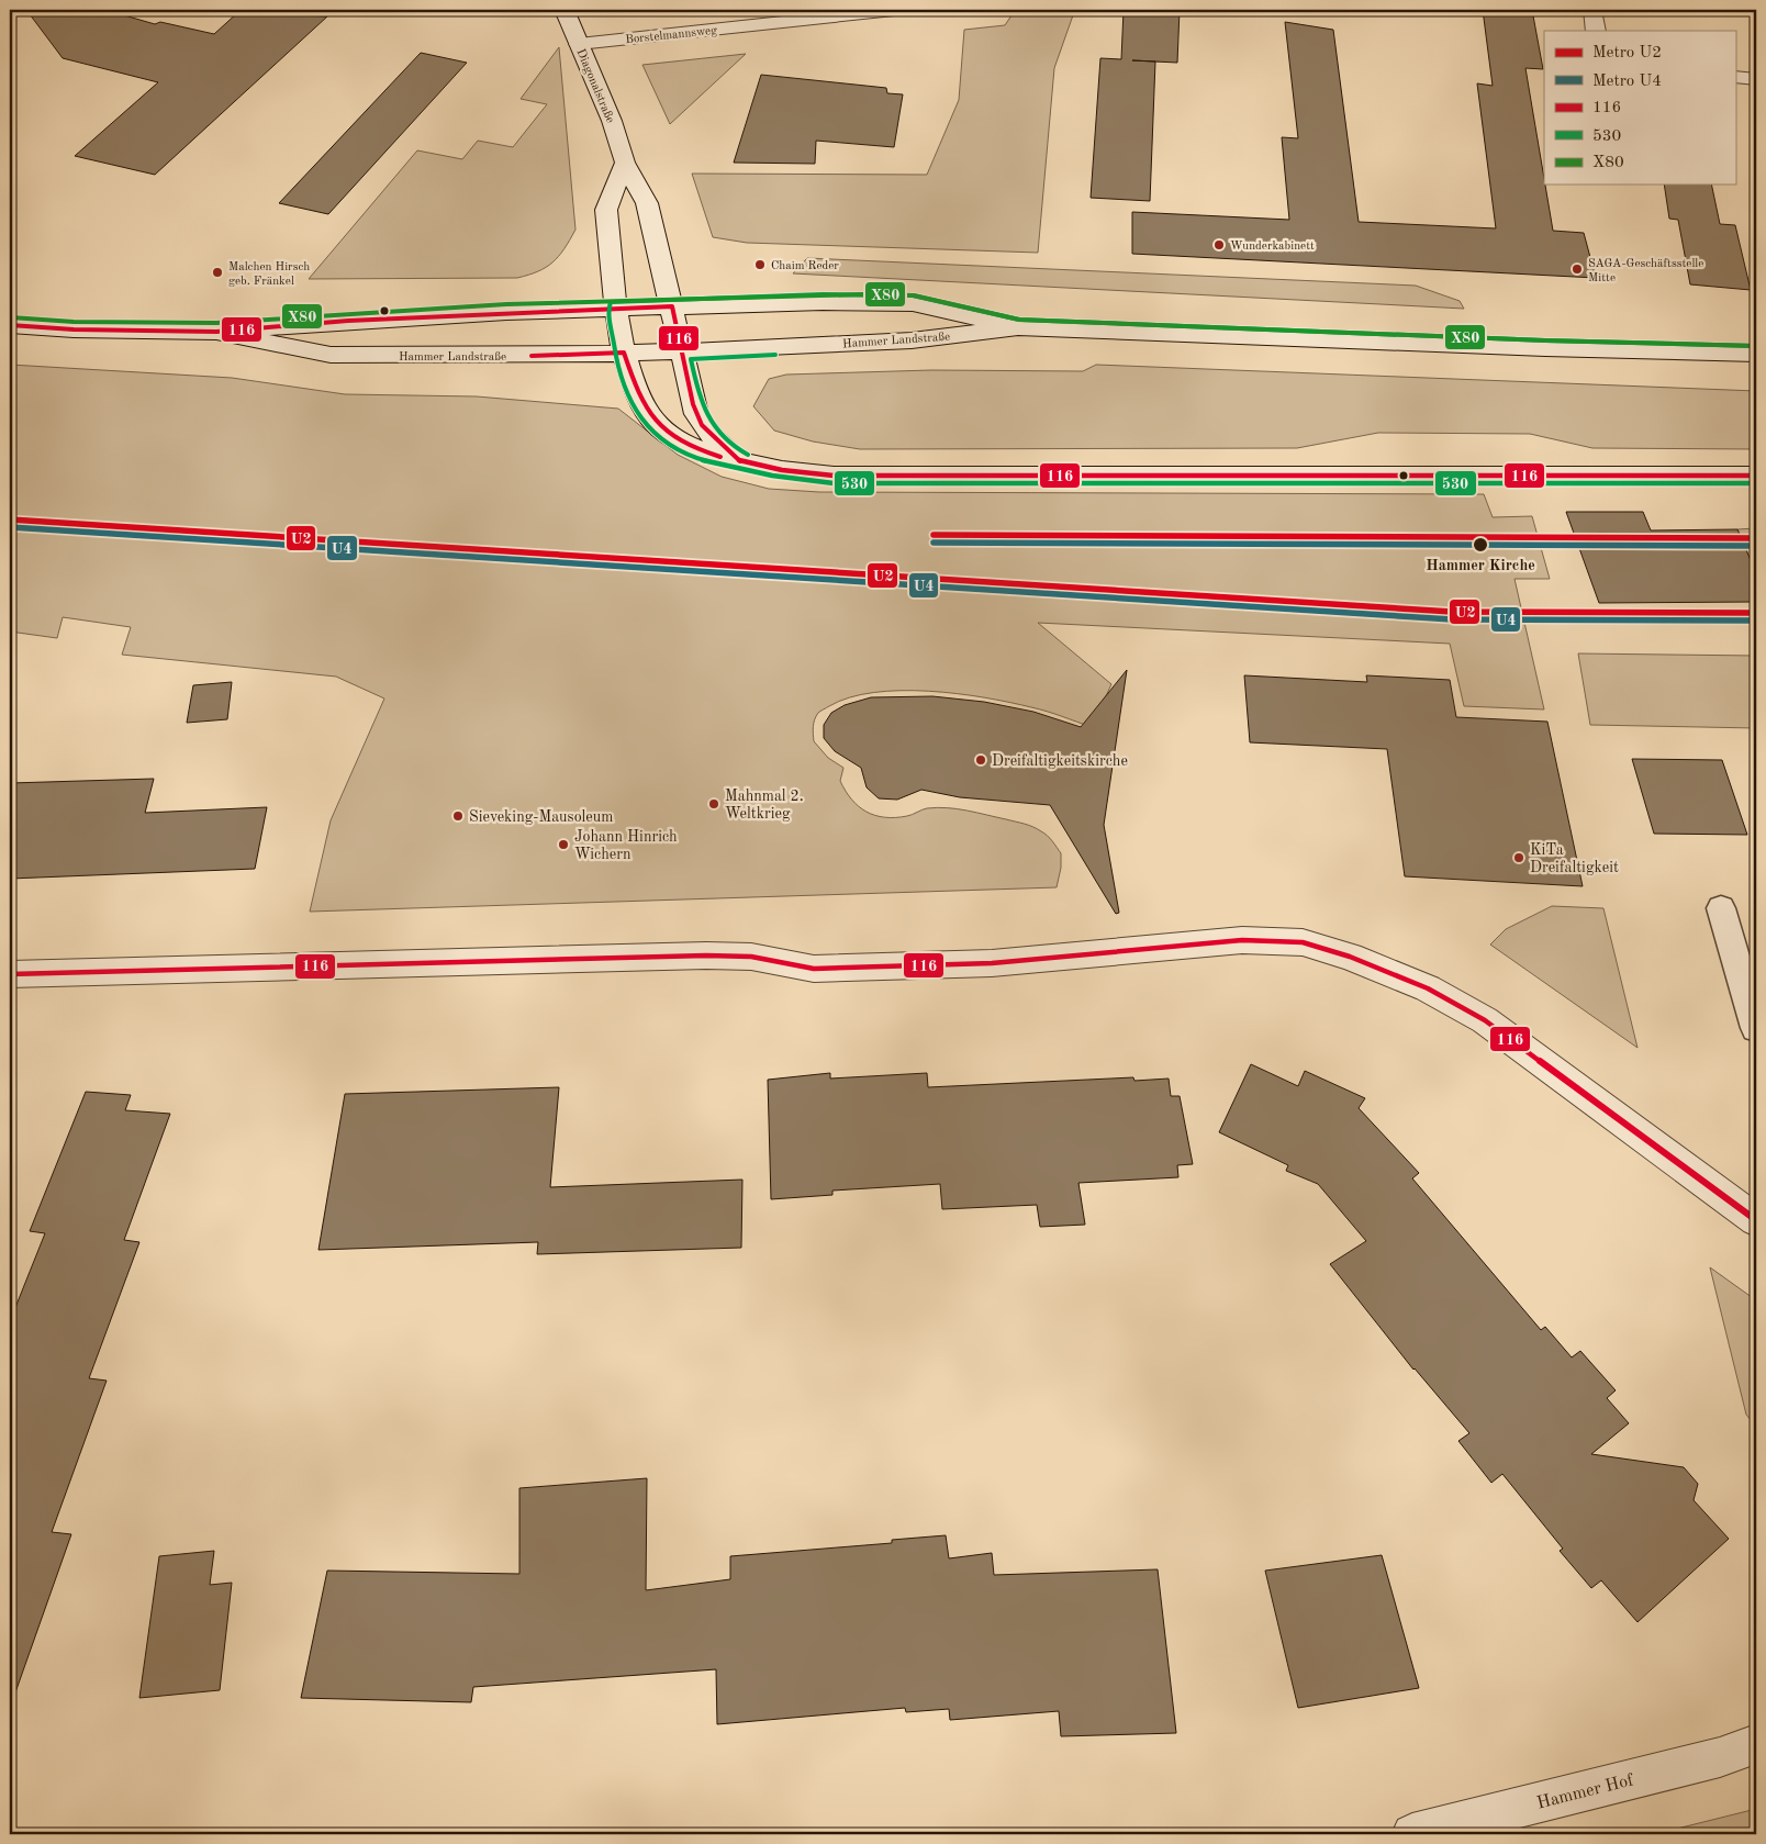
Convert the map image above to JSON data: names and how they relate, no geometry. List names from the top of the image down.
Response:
{
  "streets": {
    "street": [
      "Borstelmannsweg",
      "Diagonalstraße",
      "Hammer Landstraße",
      "Hammer Hof"
    ]
  },
  "crossings": [
    ["Borstelmannsweg", "Diagonalstraße"],
    ["Diagonalstraße", "Hammer Landstraße"]
  ],
  "places": [
    "Wunderkabinett",
    "Chaim Reder",
    "SAGA-Geschäftsstelle Mitte",
    "Malchen Hirsch geb. Fränkel",
    "Hammer Kirche",
    "Dreifaltigkeitskirche",
    "Mahnmal 2. Weltkrieg",
    "Sieveking-Mausoleum",
    "Johann Hinrich Wichern",
    "KiTa Dreifaltigkeit"
  ],
  "lines": [
    "transit line 530",
    "transit line X80",
    "transit line 116",
    "metro line U2",
    "metro line U4"
  ],
  "legend": [
    "Metro U2",
    "Metro U4",
    "116",
    "530",
    "X80"
  ]
}
